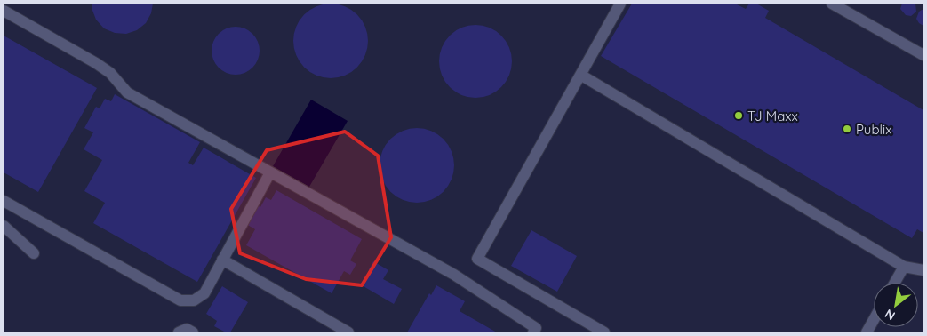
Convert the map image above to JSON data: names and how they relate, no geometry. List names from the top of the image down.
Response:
{
  "places": ["TJ Maxx", "Publix"],
  "north": "bottom left"
}
